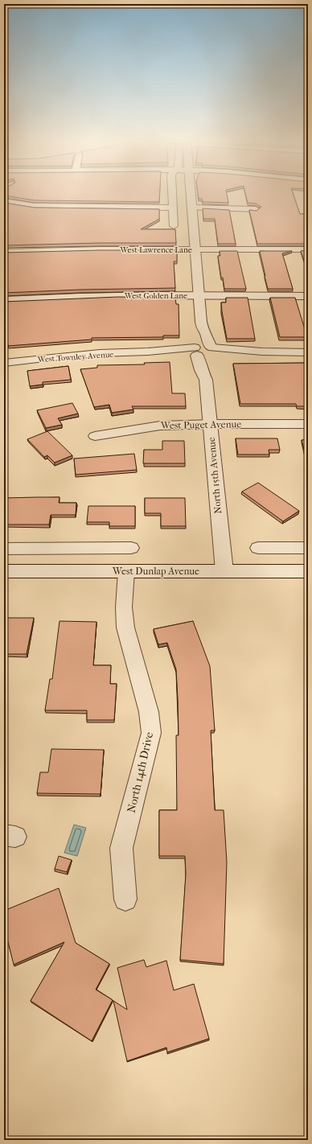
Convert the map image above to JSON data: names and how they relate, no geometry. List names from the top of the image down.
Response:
{
  "streets": {
    "street": [
      "West Lawrence Lane",
      "West Golden Lane",
      "West Townley Avenue",
      "West Puget Avenue",
      "North 15th Avenue",
      "West Dunlap Avenue",
      "North 14th Drive"
    ]
  },
  "crossings": [
    ["West Lawrence Lane", "North 15th Avenue"],
    ["West Golden Lane", "North 15th Avenue"],
    ["West Townley Avenue", "North 15th Avenue"],
    ["West Puget Avenue", "North 15th Avenue"],
    ["North 15th Avenue", "West Dunlap Avenue"],
    ["West Dunlap Avenue", "North 14th Drive"]
  ]
}
